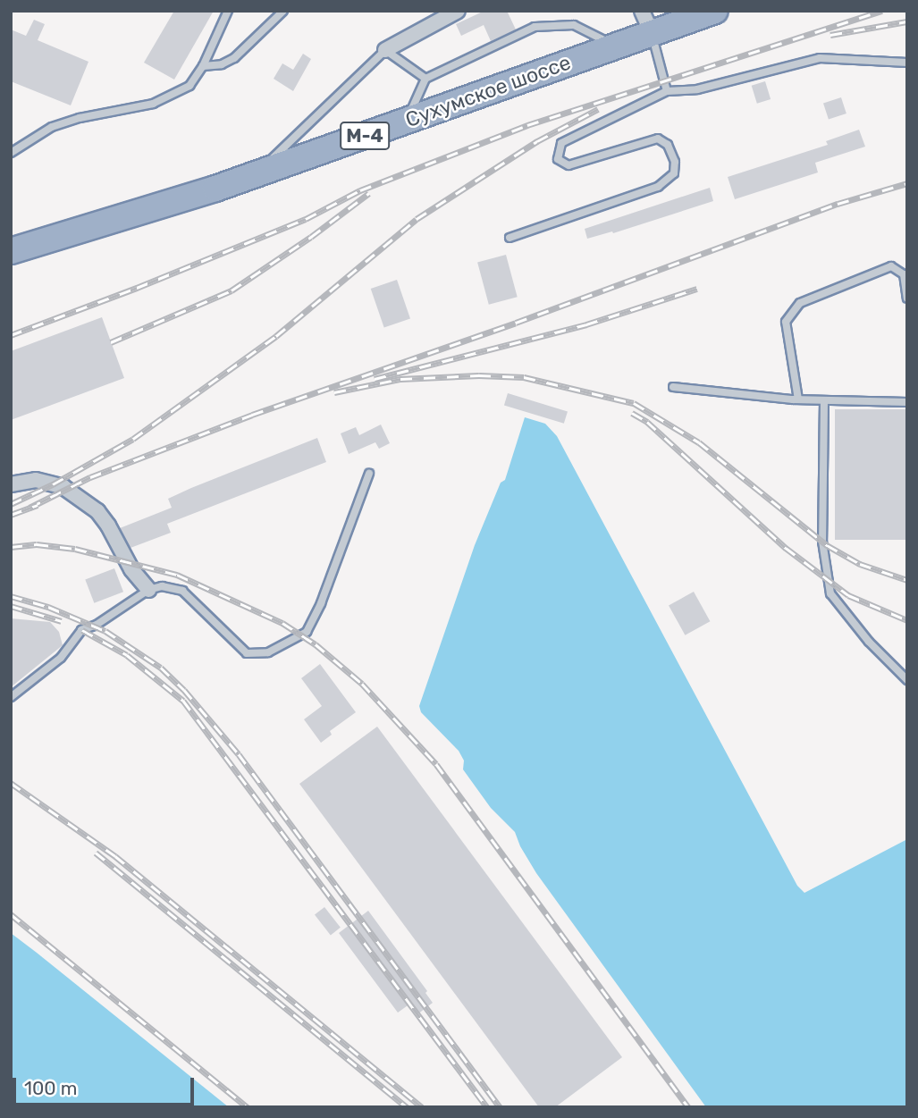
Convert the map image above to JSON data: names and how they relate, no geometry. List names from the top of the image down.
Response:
{
  "streets": {
    "highway": ["Сухумское шоссе", "М-4"]
  },
  "scale_bar": "100 m"
}
